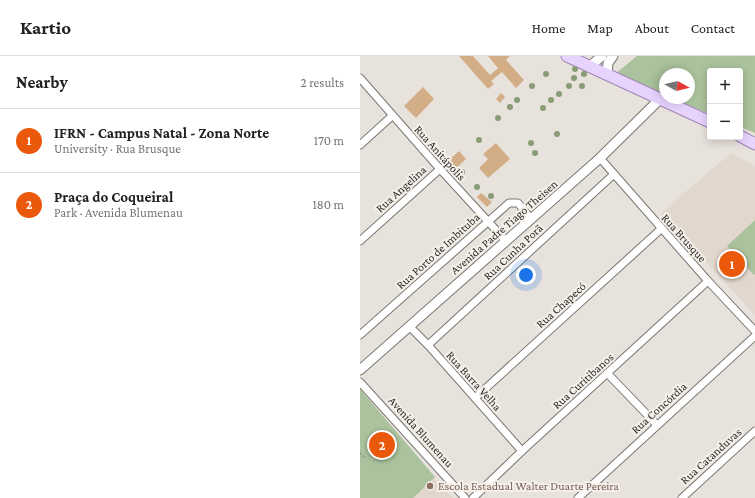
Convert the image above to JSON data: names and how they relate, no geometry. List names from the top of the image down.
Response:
{
  "streets": {
    "street": [
      "Rua Anitápolis",
      "Rua Angelina",
      "Avenida Padre Tiago Theisen",
      "Rua Brusque",
      "Rua Porto de Imbituba",
      "Rua Cunha Porã",
      "Rua Chapecó",
      "Rua Barra Velha",
      "Rua Curitibanos",
      "Rua Concórdia",
      "Avenida Blumenau",
      "Rua Catanduvas"
    ]
  },
  "crossings": [
    ["Rua Anitápolis", "Rua Angelina"],
    ["Rua Anitápolis", "Avenida Padre Tiago Theisen"],
    ["Rua Anitápolis", "Rua Porto de Imbituba"],
    ["Avenida Padre Tiago Theisen", "Rua Brusque"],
    ["Avenida Padre Tiago Theisen", "Rua Porto de Imbituba"],
    ["Avenida Padre Tiago Theisen", "Rua Barra Velha"],
    ["Rua Brusque", "Rua Cunha Porã"],
    ["Rua Brusque", "Rua Chapecó"],
    ["Rua Brusque", "Rua Curitibanos"],
    ["Rua Cunha Porã", "Rua Barra Velha"],
    ["Rua Chapecó", "Rua Barra Velha"],
    ["Rua Barra Velha", "Rua Curitibanos"]
  ],
  "places": ["Escola Estadual Walter Duarte Pereira"],
  "north": "right",
  "page": {
    "header": "Kartio",
    "nav": [
      "Home",
      "Map",
      "About",
      "Contact"
    ],
    "heading": ["Nearby", "2 results"],
    "map_buttons": ["+", "−"],
    "list": [
      {
        "mark": "1",
        "name": "IFRN - Campus Natal - Zona Norte",
        "note": "University · Rua Brusque",
        "value": "170 m"
      },
      {
        "mark": "2",
        "name": "Praça do Coqueiral",
        "note": "Park · Avenida Blumenau",
        "value": "180 m"
      }
    ],
    "pins": ["1", "2"]
  }
}
